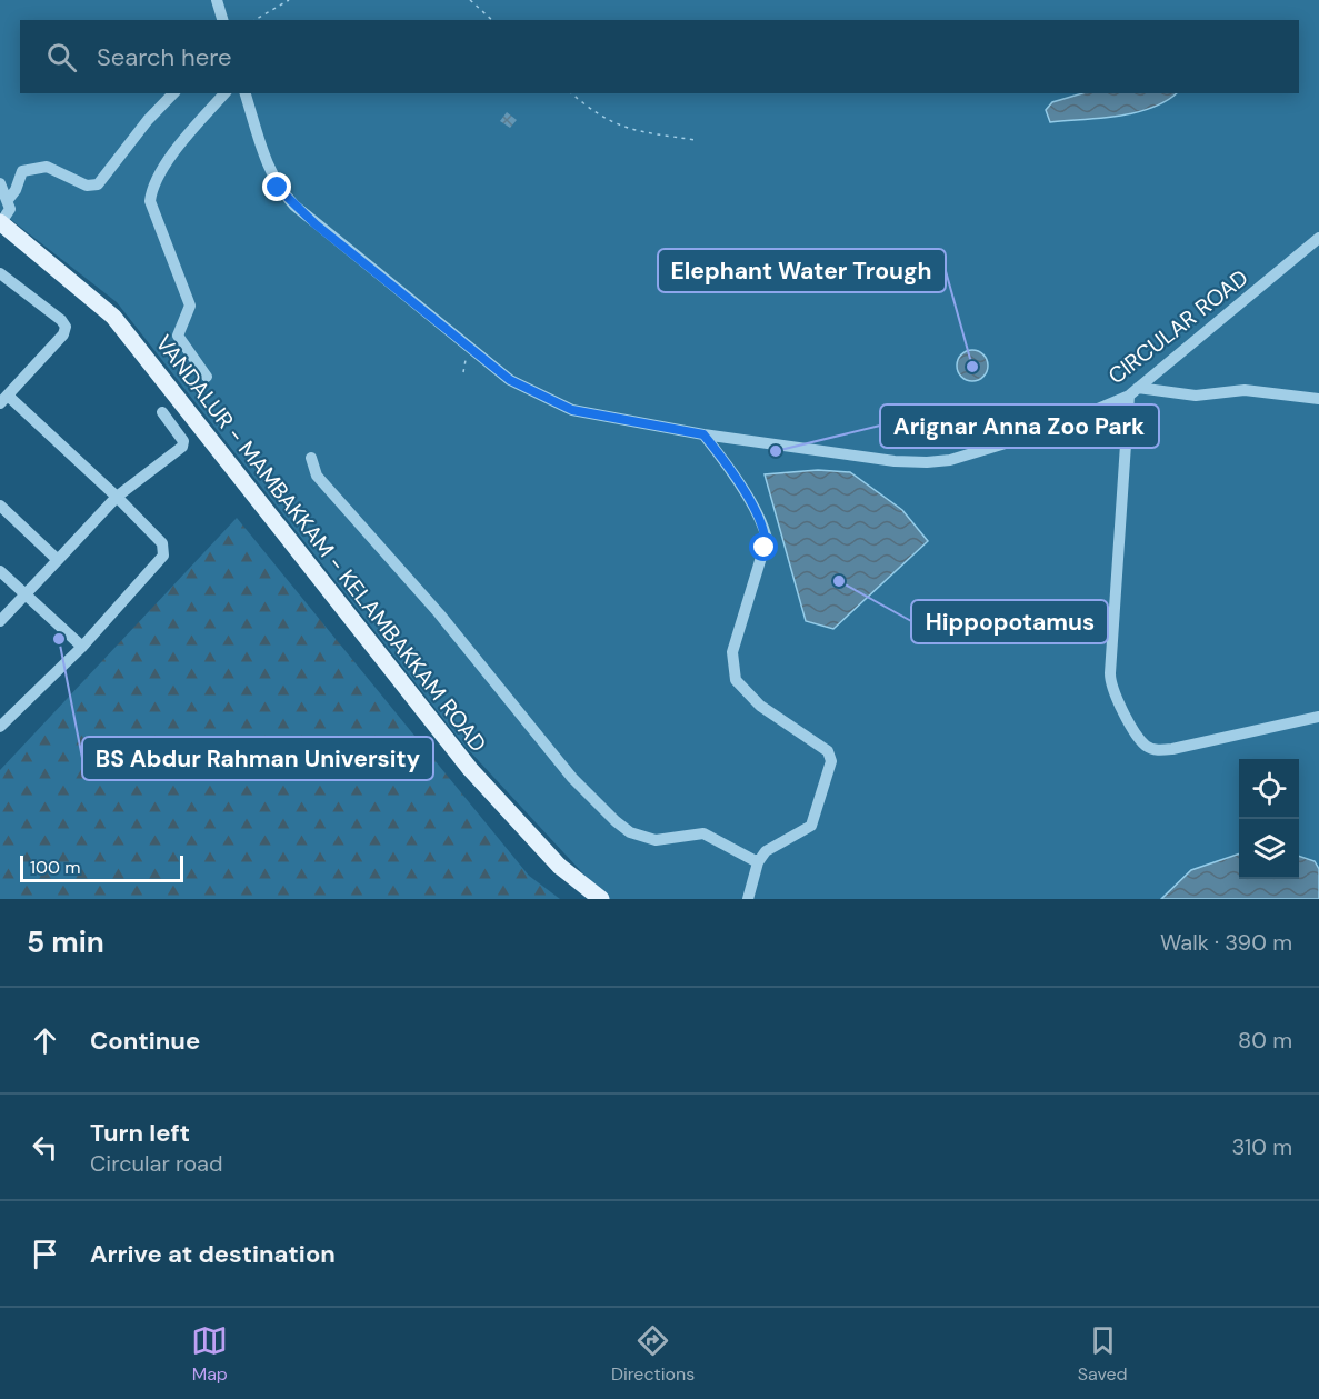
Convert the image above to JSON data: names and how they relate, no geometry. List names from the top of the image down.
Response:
{
  "streets": {
    "main road": ["VANDALUR - MAMBAKKAM - KELAMBAKKAM ROAD"],
    "street": ["CIRCULAR ROAD"]
  },
  "places": [
    "Elephant Water Trough",
    "Arignar Anna Zoo Park",
    "Hippopotamus",
    "BS Abdur Rahman University"
  ],
  "scale_bar": "100 m",
  "page": {
    "search": "Search here",
    "scale": "100 m",
    "heading": ["5 min", "Walk · 390 m"],
    "list": [
      ["Continue", "80 m"],
      ["Turn left", "Circular road", "310 m"],
      "Arrive at destination"
    ],
    "nav": ["Map", "Directions", "Saved"]
  }
}
